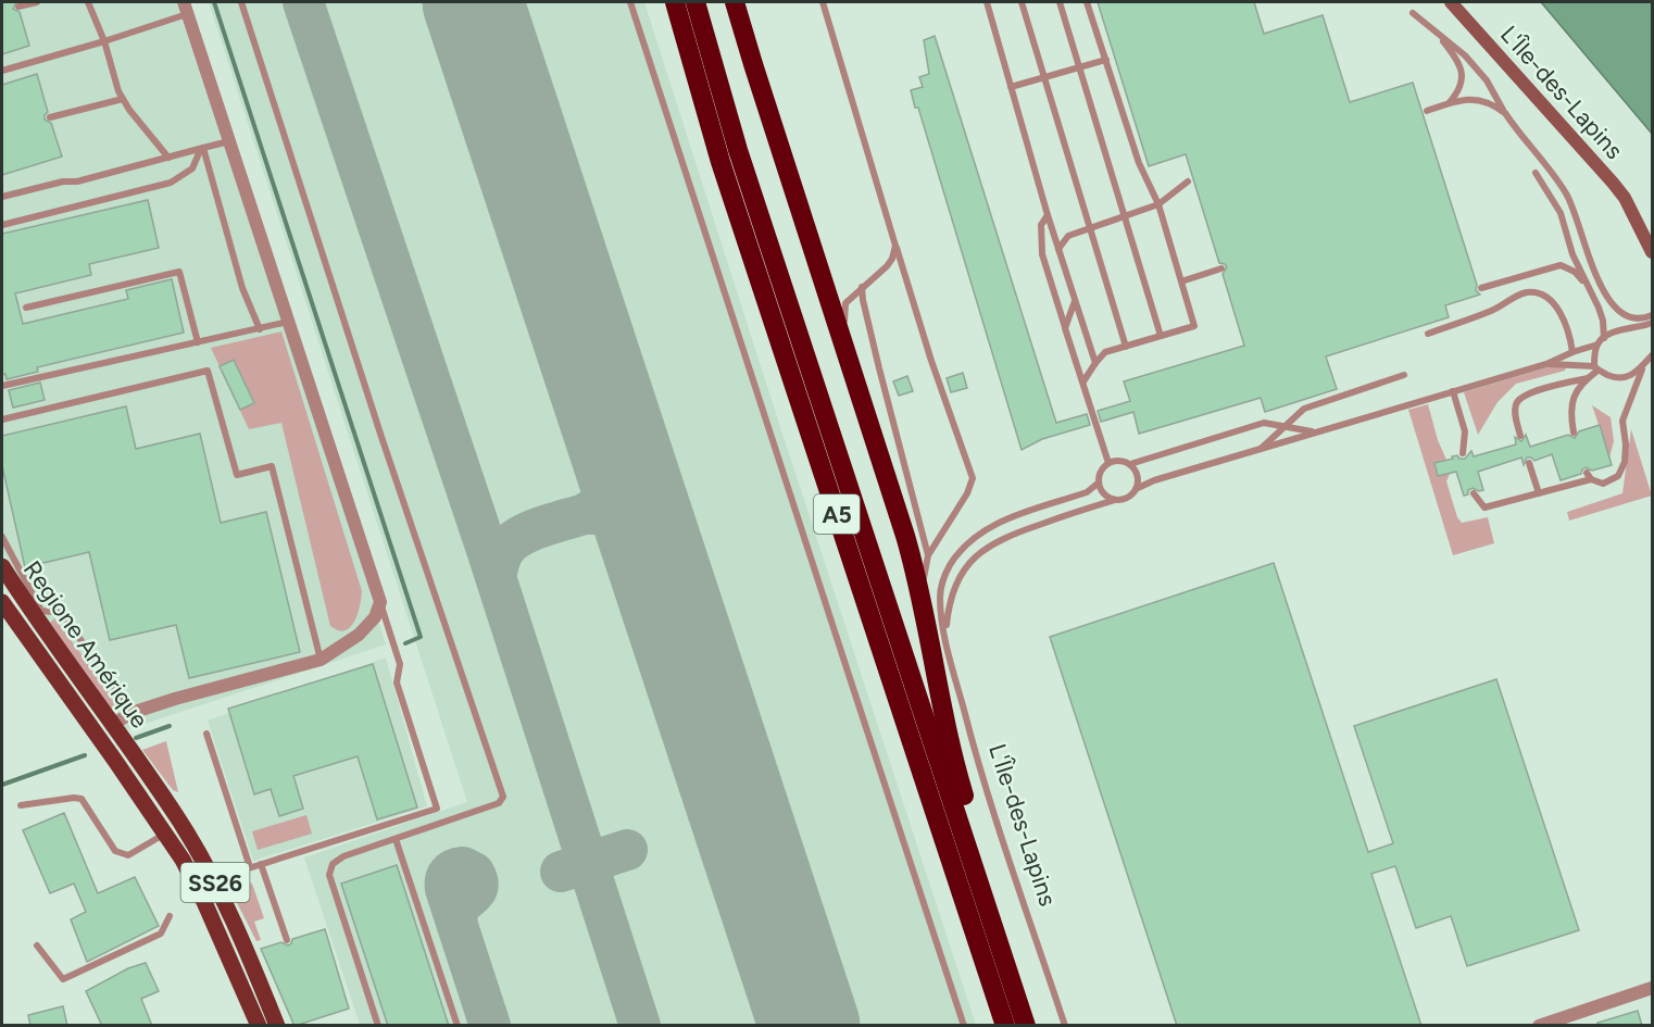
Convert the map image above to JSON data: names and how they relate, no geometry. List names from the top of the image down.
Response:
{
  "streets": {
    "highway": ["A5"],
    "main road": ["Regione Amérique", "SS26"],
    "street": ["L'Île-des-Lapins"]
  },
  "crossings": [
    ["Regione Amérique", "SS26"]
  ]
}
